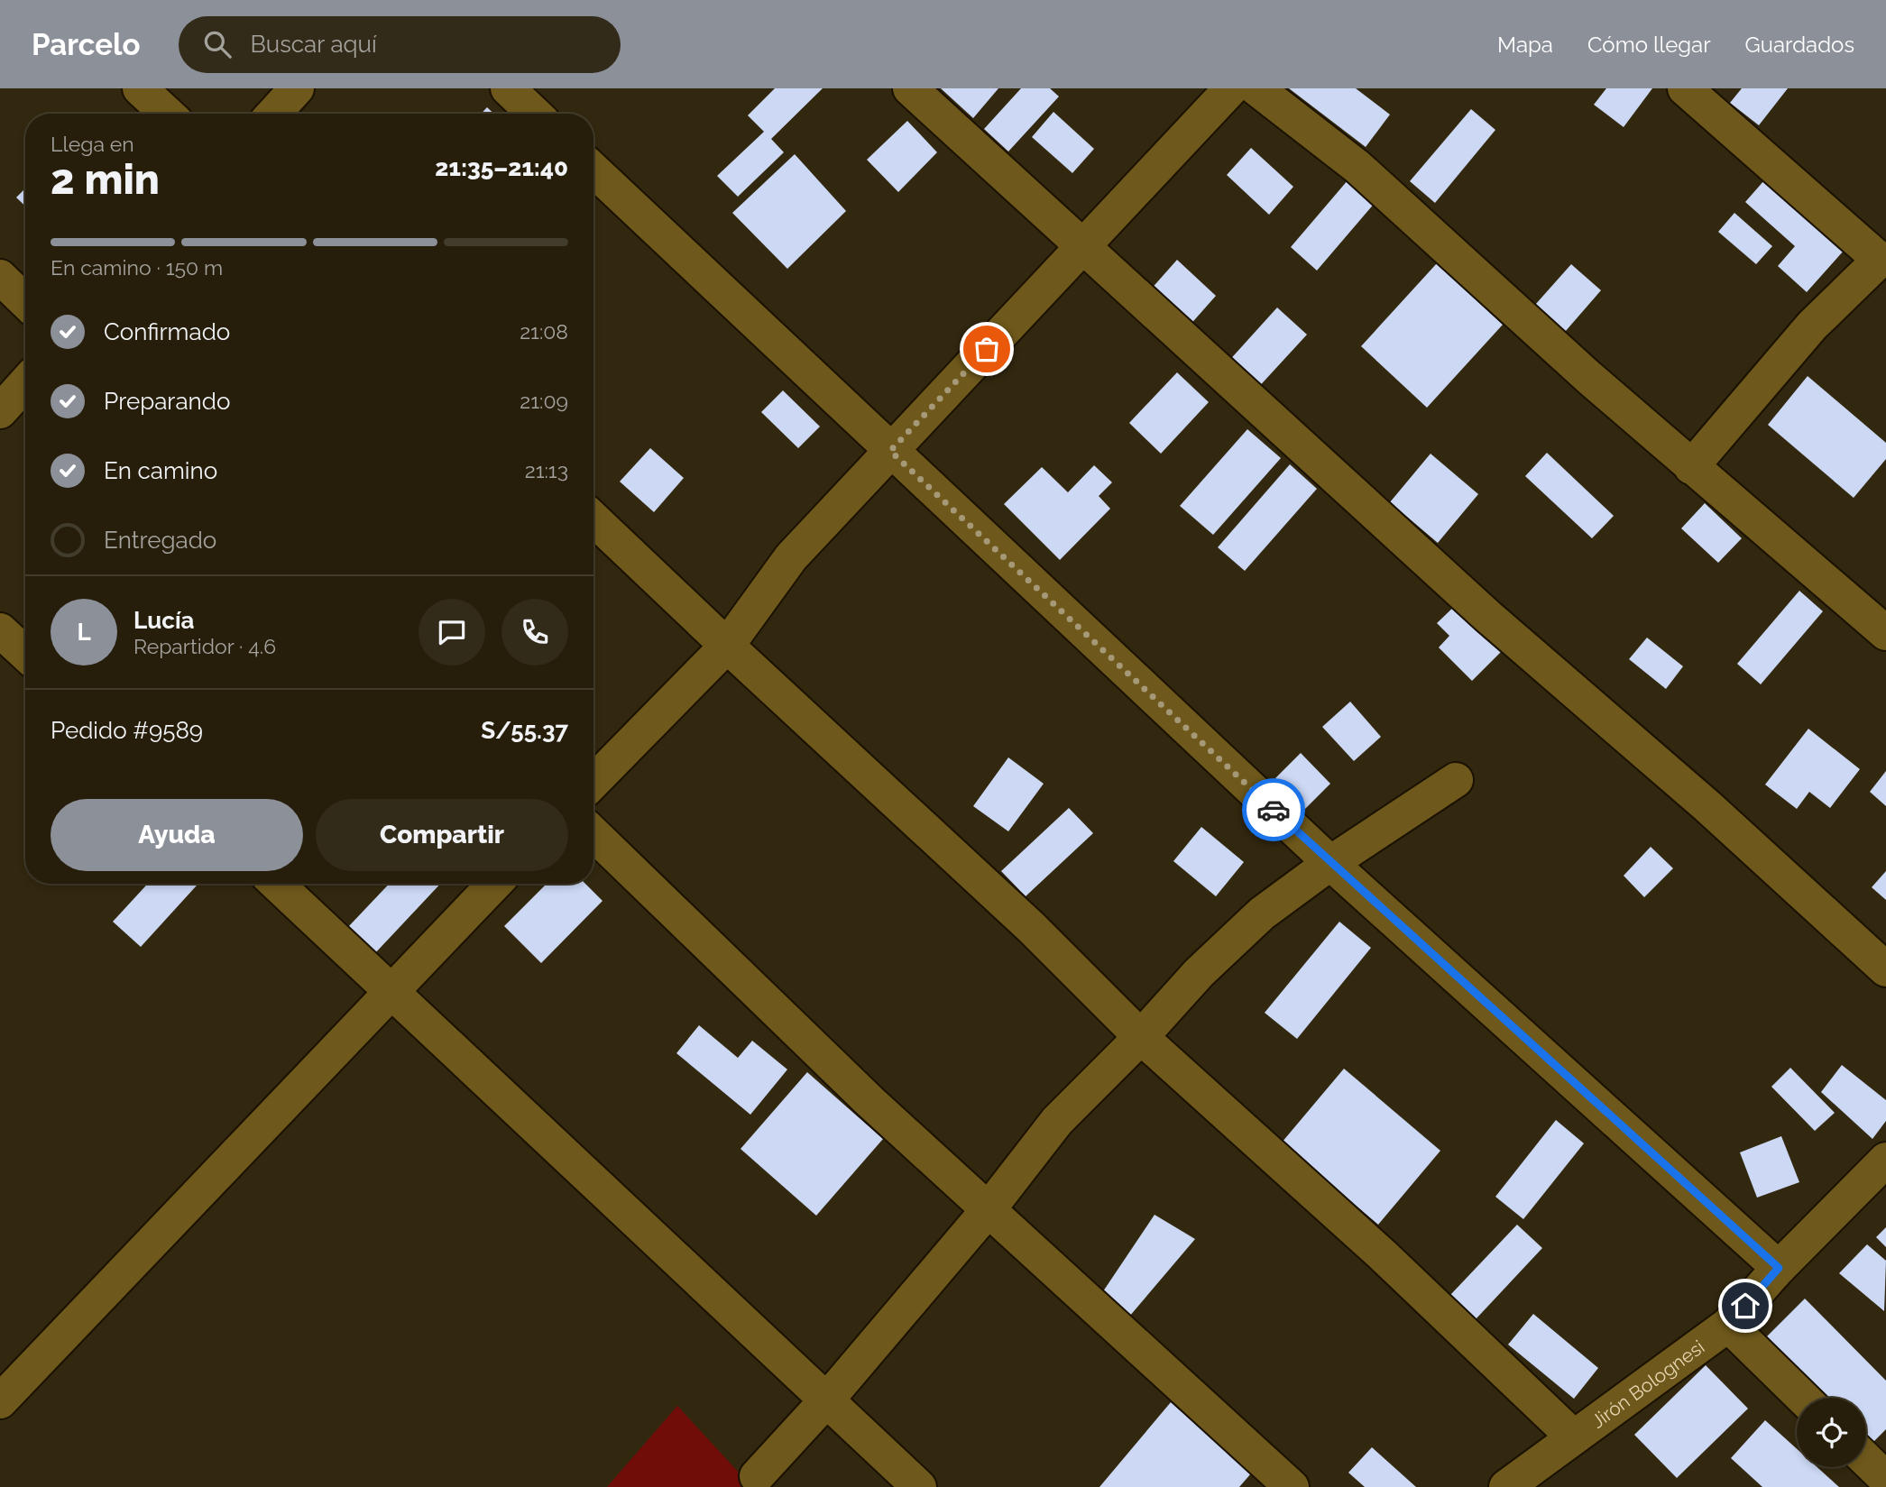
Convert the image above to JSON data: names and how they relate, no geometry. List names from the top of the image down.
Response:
{
  "streets": {
    "street": ["Jirón Bolognesi"]
  },
  "page": {
    "header": "Parcelo",
    "search": "Buscar aquí",
    "nav": ["Mapa", "Cómo llegar", "Guardados"],
    "heading": ["2 min", "Llega en", "21:35–21:40"],
    "panel": [
      "Lucía",
      "Repartidor · 4.6",
      "Pedido #9589",
      "S/55.37"
    ],
    "bar": "En camino · 150 m",
    "list": [
      ["Confirmado", "21:08"],
      ["Preparando", "21:09"],
      ["En camino", "21:13"],
      "Entregado"
    ],
    "round": "L",
    "buttons": ["Ayuda", "Compartir"]
  }
}
